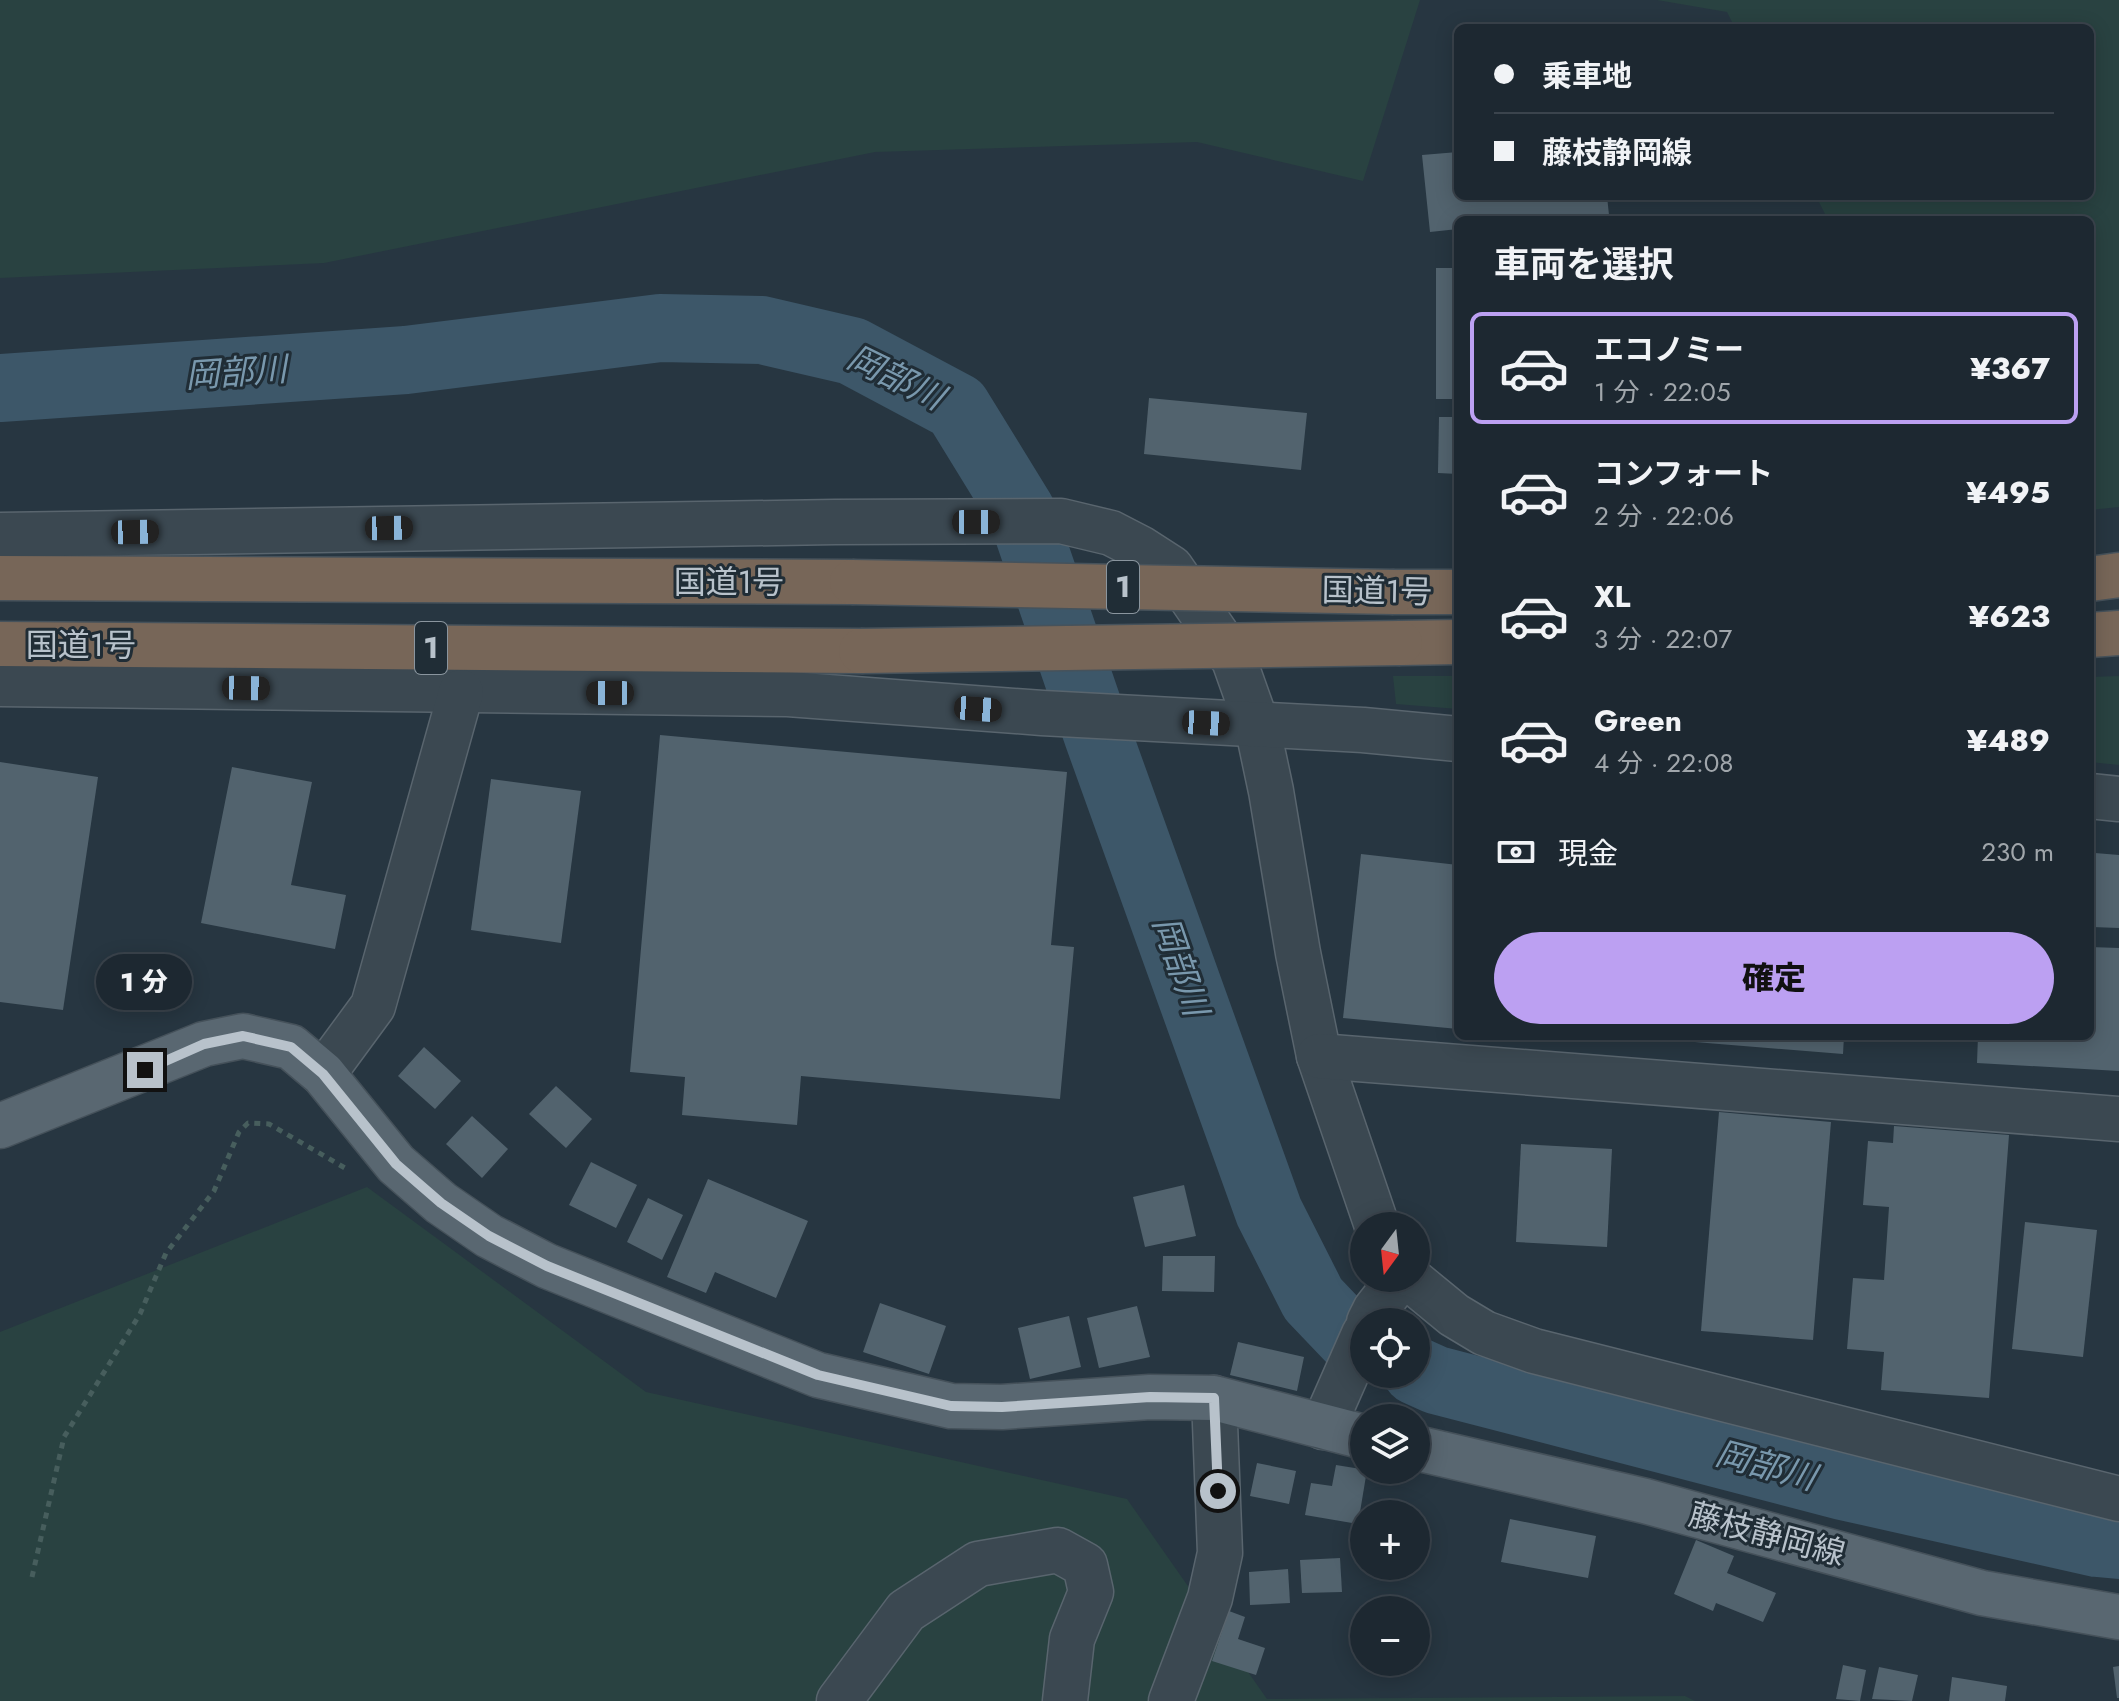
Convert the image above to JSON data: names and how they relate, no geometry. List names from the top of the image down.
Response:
{
  "streets": {
    "highway": ["国道1号", "1"],
    "main road": ["藤枝静岡線"]
  },
  "water": ["岡部川"],
  "north": "bottom",
  "page": {
    "banner": ["乗車地", "藤枝静岡線"],
    "heading": "車両を選択",
    "list": [
      {
        "name": "エコノミー",
        "note": "1 分 · 22:05",
        "value": "¥367"
      },
      {
        "name": "コンフォート",
        "note": "2 分 · 22:06",
        "value": "¥495"
      },
      {
        "name": "XL",
        "note": "3 分 · 22:07",
        "value": "¥623"
      },
      {
        "name": "Green",
        "note": "4 分 · 22:08",
        "value": "¥489"
      }
    ],
    "pay": ["現金", "230 m"],
    "buttons": "確定",
    "bubble": "1 分",
    "map_buttons": ["+", "−"]
  }
}
